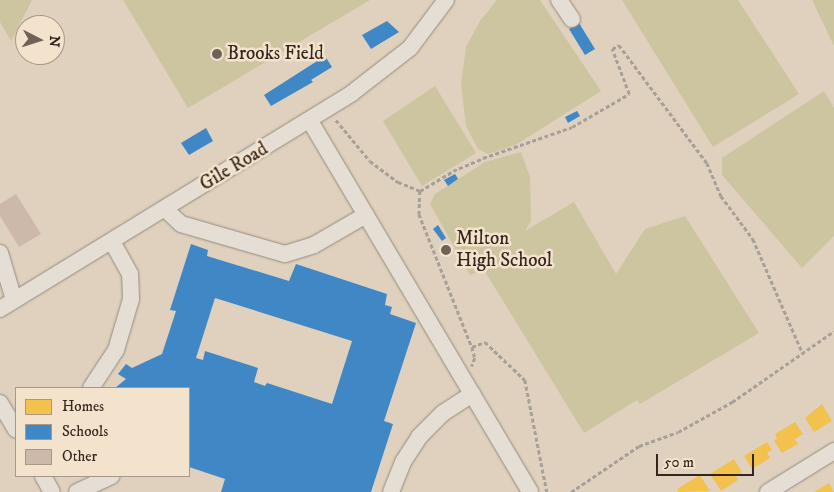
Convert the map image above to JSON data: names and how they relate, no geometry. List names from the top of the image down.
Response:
{
  "streets": {
    "street": ["Gile Road"]
  },
  "places": ["Brooks Field", "Milton High School"],
  "legend": ["Homes", "Schools", "Other"],
  "scale_bar": "50 m",
  "north": "right"
}
